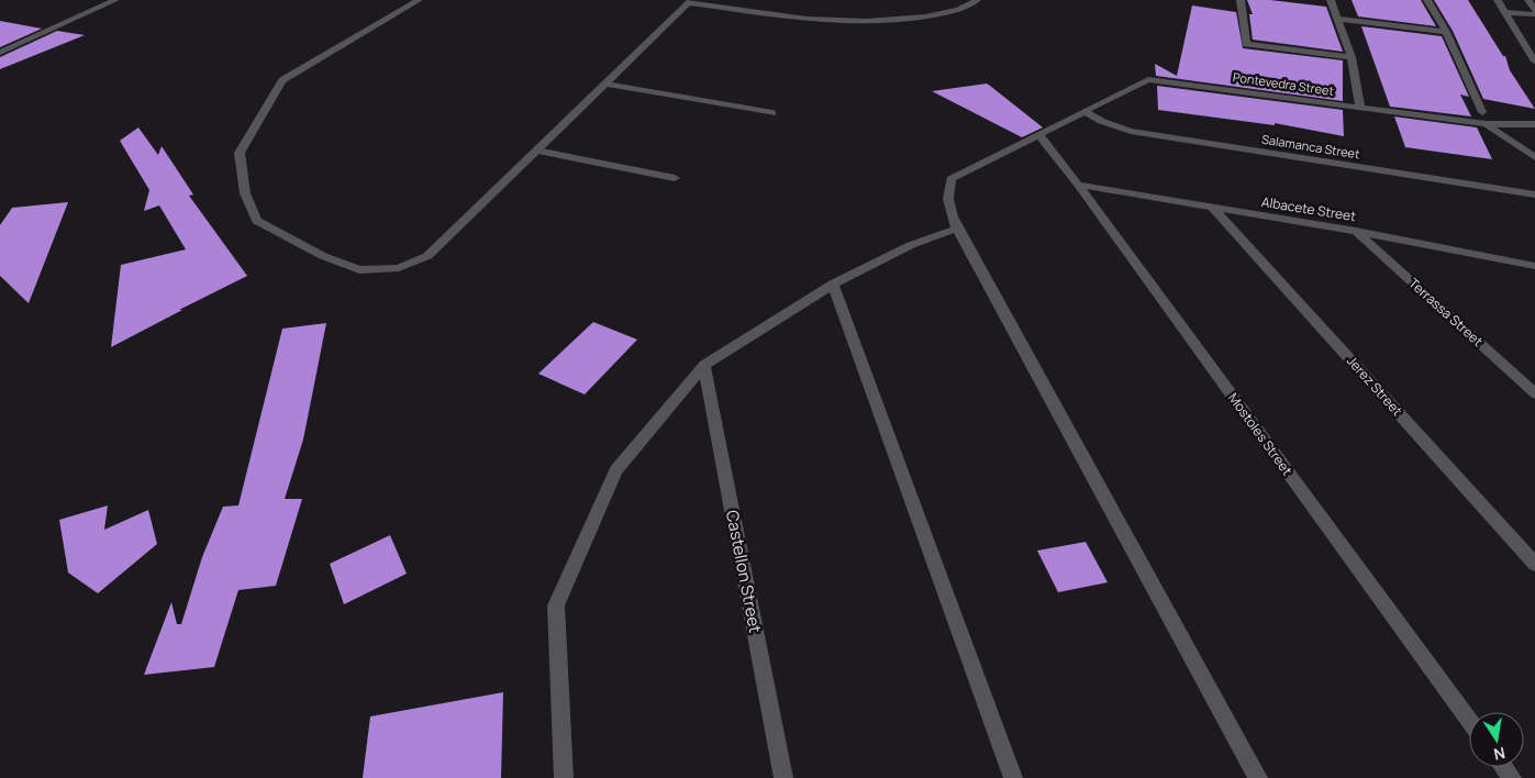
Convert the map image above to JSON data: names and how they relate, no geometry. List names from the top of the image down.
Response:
{
  "streets": {
    "street": [
      "Pontevedra Street",
      "Salamanca Street",
      "Albacete Street",
      "Terrassa Street",
      "Jerez Street",
      "Mostoles Street",
      "Castellon Street"
    ]
  },
  "crossings": [
    ["Pontevedra Street", "Salamanca Street"],
    ["Pontevedra Street", "Mostoles Street"],
    ["Albacete Street", "Terrassa Street"],
    ["Albacete Street", "Jerez Street"],
    ["Albacete Street", "Mostoles Street"]
  ],
  "north": "bottom"
}
